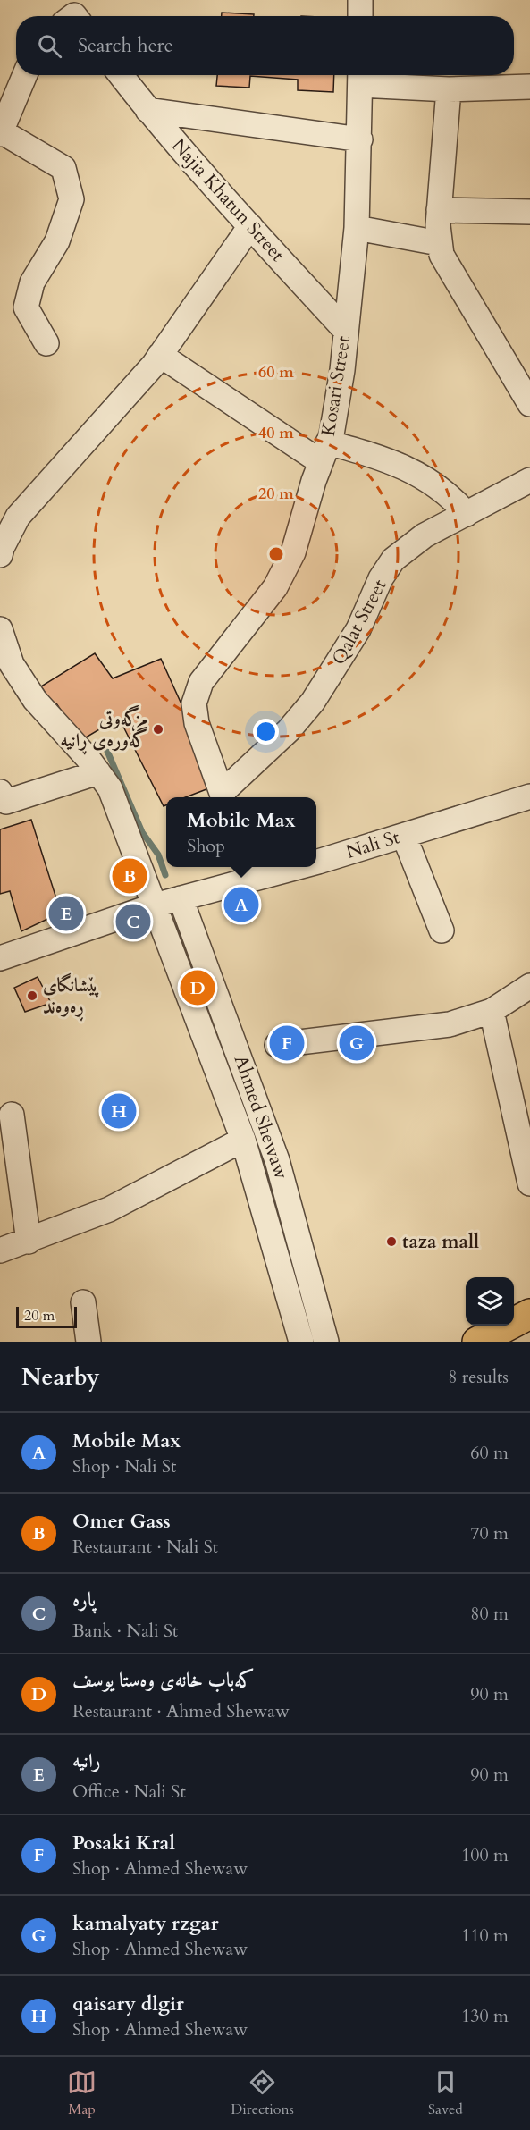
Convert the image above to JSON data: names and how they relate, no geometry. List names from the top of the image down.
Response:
{
  "streets": {
    "street": [
      "Najia Khatun Street",
      "Kosari Street",
      "Qalat Street",
      "Nali St",
      "Ahmed Shewaw"
    ]
  },
  "crossings": [
    ["Najia Khatun Street", "Kosari Street"],
    ["Kosari Street", "Qalat Street"],
    ["Nali St", "Ahmed Shewaw"]
  ],
  "places": ["مزگەوتی گەورەی ڕانیە", "پێشانگای ڕه‌وه‌ند", "taza mall"],
  "scale_bar": "20 m",
  "page": {
    "search": "Search here",
    "popup": ["Mobile Max", "Shop"],
    "pins": [
      "B",
      "A",
      "E",
      "C",
      "D",
      "F",
      "G",
      "H"
    ],
    "scale": "20 m",
    "heading": ["Nearby", "8 results"],
    "list": [
      {
        "mark": "A",
        "name": "Mobile Max",
        "note": "Shop · Nali St",
        "value": "60 m"
      },
      {
        "mark": "B",
        "name": "Omer Gass",
        "note": "Restaurant · Nali St",
        "value": "70 m"
      },
      {
        "mark": "C",
        "name": "پاره",
        "note": "Bank · Nali St",
        "value": "80 m"
      },
      {
        "mark": "D",
        "name": "کەباب خانەی وەستا یوسف",
        "note": "Restaurant · Ahmed Shewaw",
        "value": "90 m"
      },
      {
        "mark": "E",
        "name": "رانيه",
        "note": "Office · Nali St",
        "value": "90 m"
      },
      {
        "mark": "F",
        "name": "Posaki Kral",
        "note": "Shop · Ahmed Shewaw",
        "value": "100 m"
      },
      {
        "mark": "G",
        "name": "kamalyaty rzgar",
        "note": "Shop · Ahmed Shewaw",
        "value": "110 m"
      },
      {
        "mark": "H",
        "name": "qaisary dlgir",
        "note": "Shop · Ahmed Shewaw",
        "value": "130 m"
      }
    ],
    "nav": ["Map", "Directions", "Saved"]
  },
  "rings": ["60 m", "40 m", "20 m"]
}
